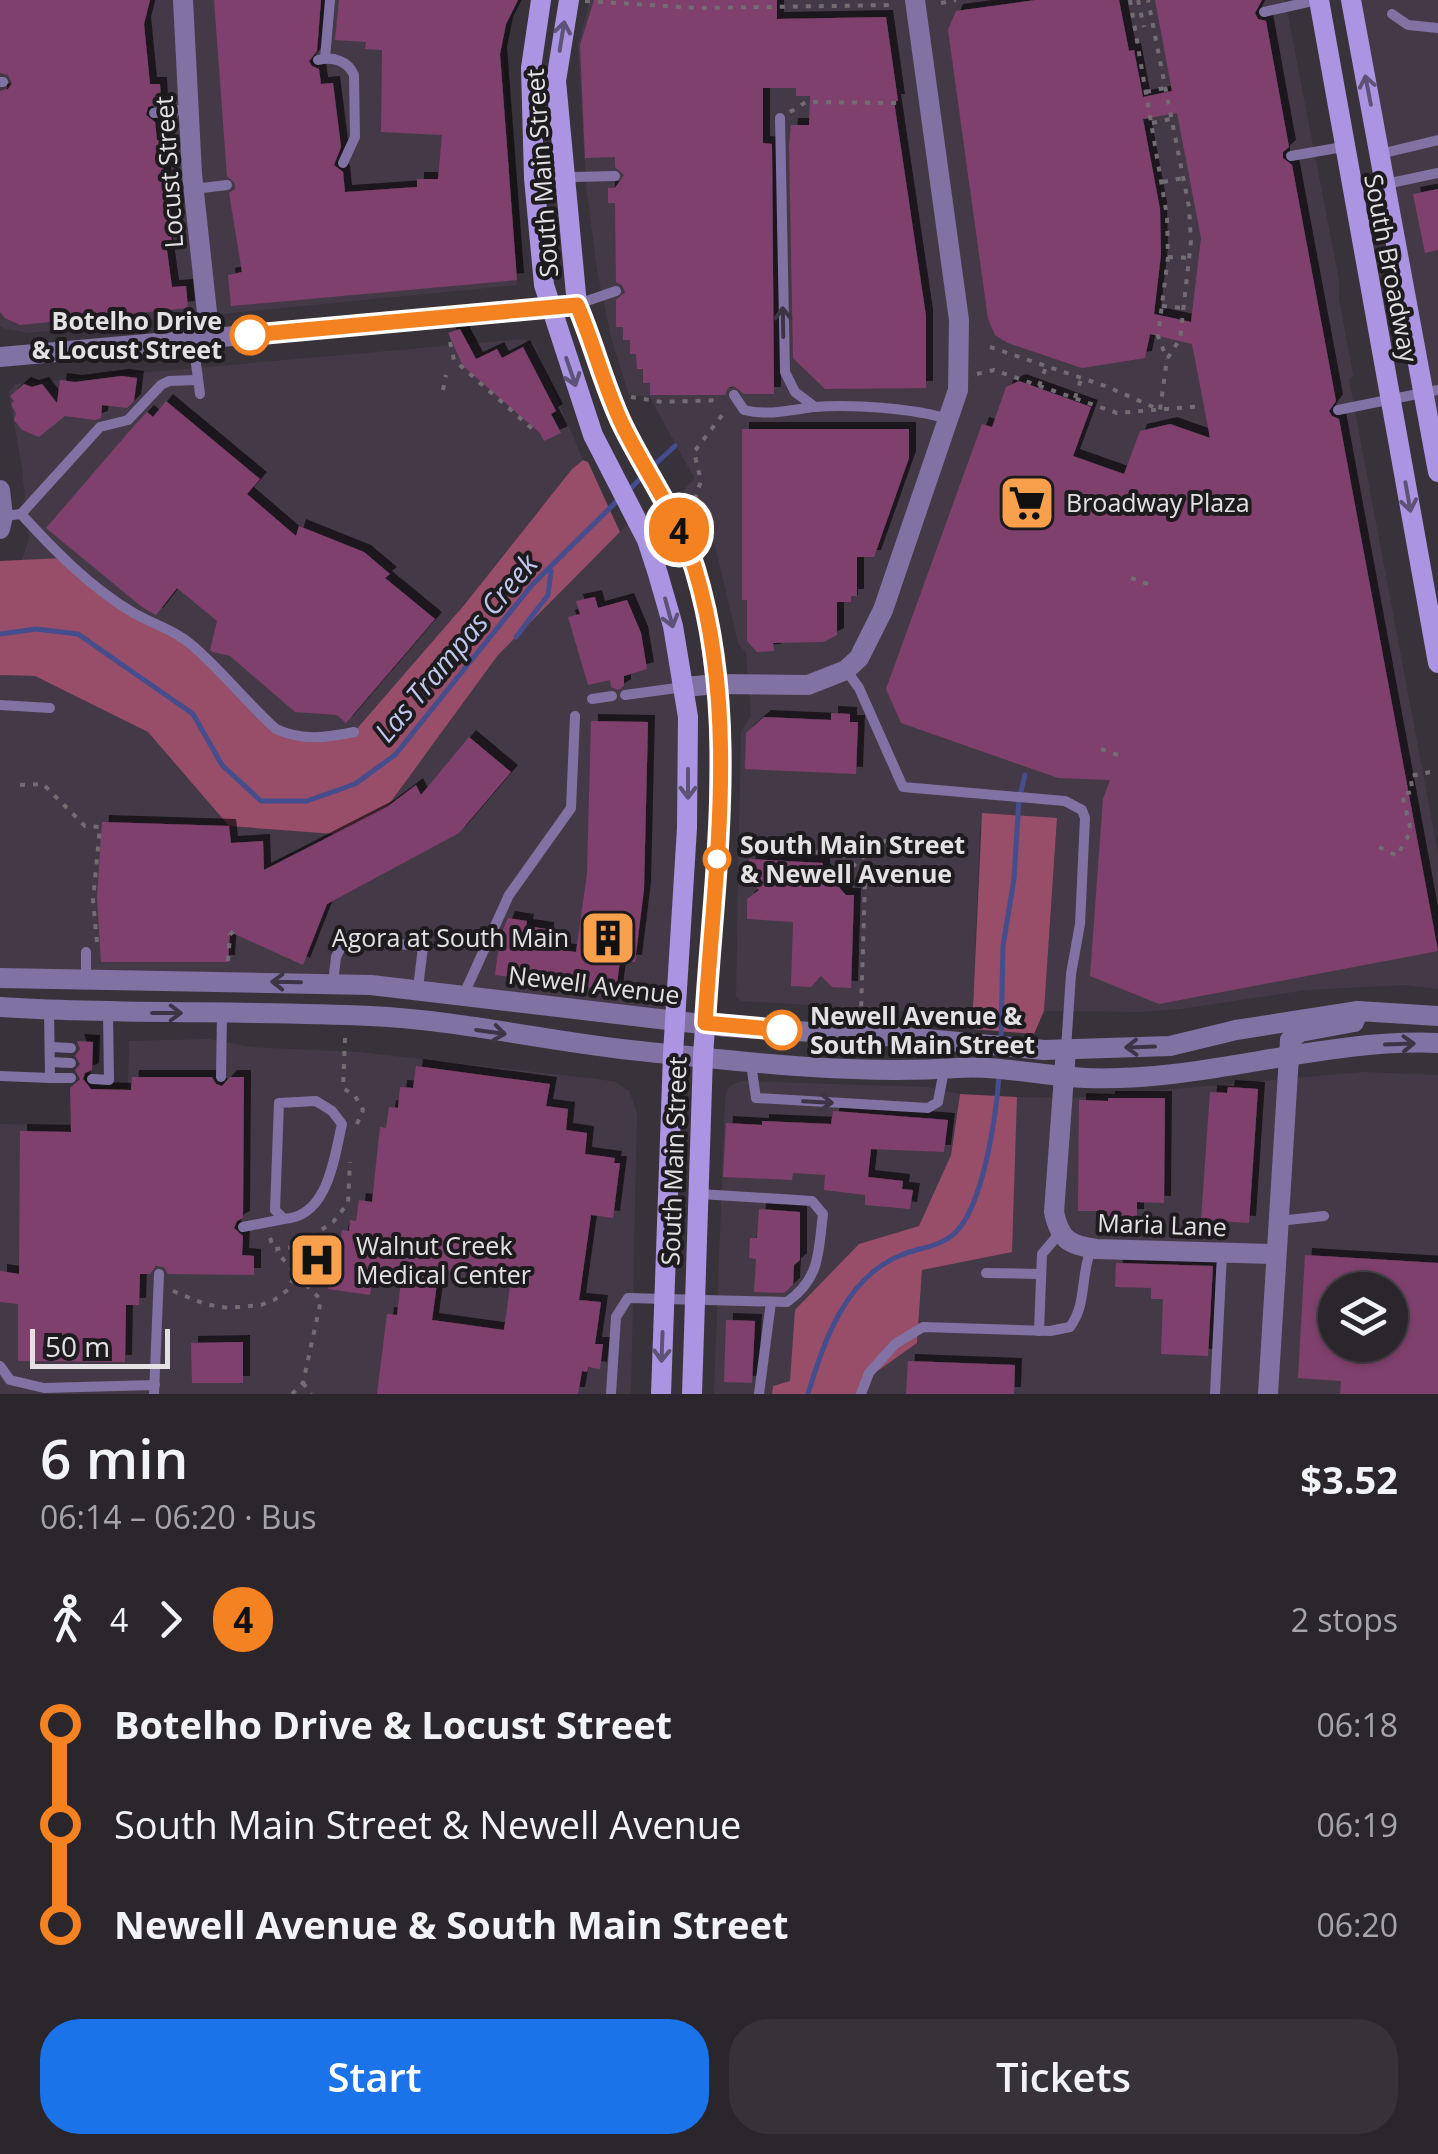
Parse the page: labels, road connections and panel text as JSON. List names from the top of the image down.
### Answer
{
  "streets": {
    "main road": ["South Main Street", "South Broadway"],
    "street": ["Locust Street", "Newell Avenue", "Maria Lane"]
  },
  "crossings": [
    ["South Main Street", "Newell Avenue"]
  ],
  "water": ["Las Trampas Creek"],
  "places": {
    "other": ["Botelho Drive & Locust Street", "South Main Street & Newell Avenue", "Newell Avenue & South Main Street"],
    "supermarket": ["Broadway Plaza"],
    "building": ["Agora at South Main"],
    "hospital": ["Walnut Creek Medical Center"]
  },
  "lines": ["bus line 4"],
  "scale_bar": "50 m",
  "page": {
    "on_map": "4",
    "scale": "50 m",
    "heading": ["6 min", "06:14 – 06:20 · Bus", "$3.52"],
    "legs": ["4", "4", "2 stops"],
    "list": [
      {
        "name": "Botelho Drive & Locust Street",
        "value": "06:18"
      },
      {
        "name": "South Main Street & Newell Avenue",
        "value": "06:19"
      },
      {
        "name": "Newell Avenue & South Main Street",
        "value": "06:20"
      }
    ],
    "buttons": ["Start", "Tickets"]
  }
}
